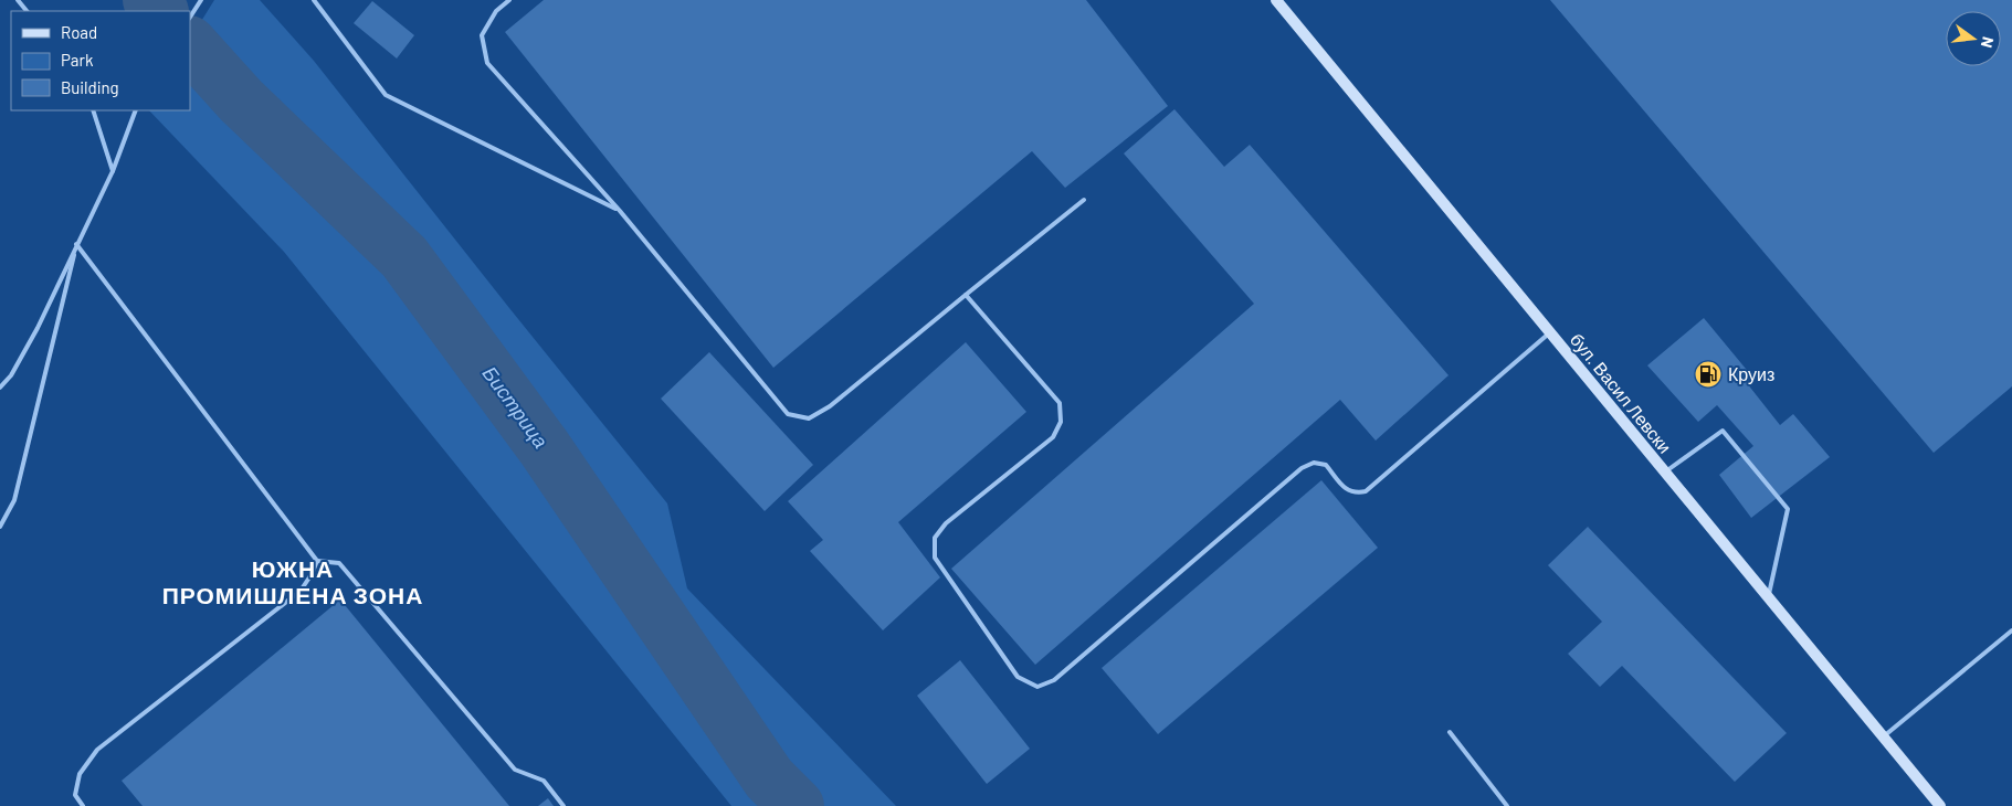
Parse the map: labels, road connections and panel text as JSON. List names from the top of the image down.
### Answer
{
  "streets": {
    "street": ["бул. Васил Левски"]
  },
  "districts": ["ЮЖНА ПРОМИШЛЕНА ЗОНА"],
  "water": ["Бистрица"],
  "places": {
    "fuel station": ["Круиз"]
  },
  "legend": ["Road", "Park", "Building"],
  "north": "right"
}
